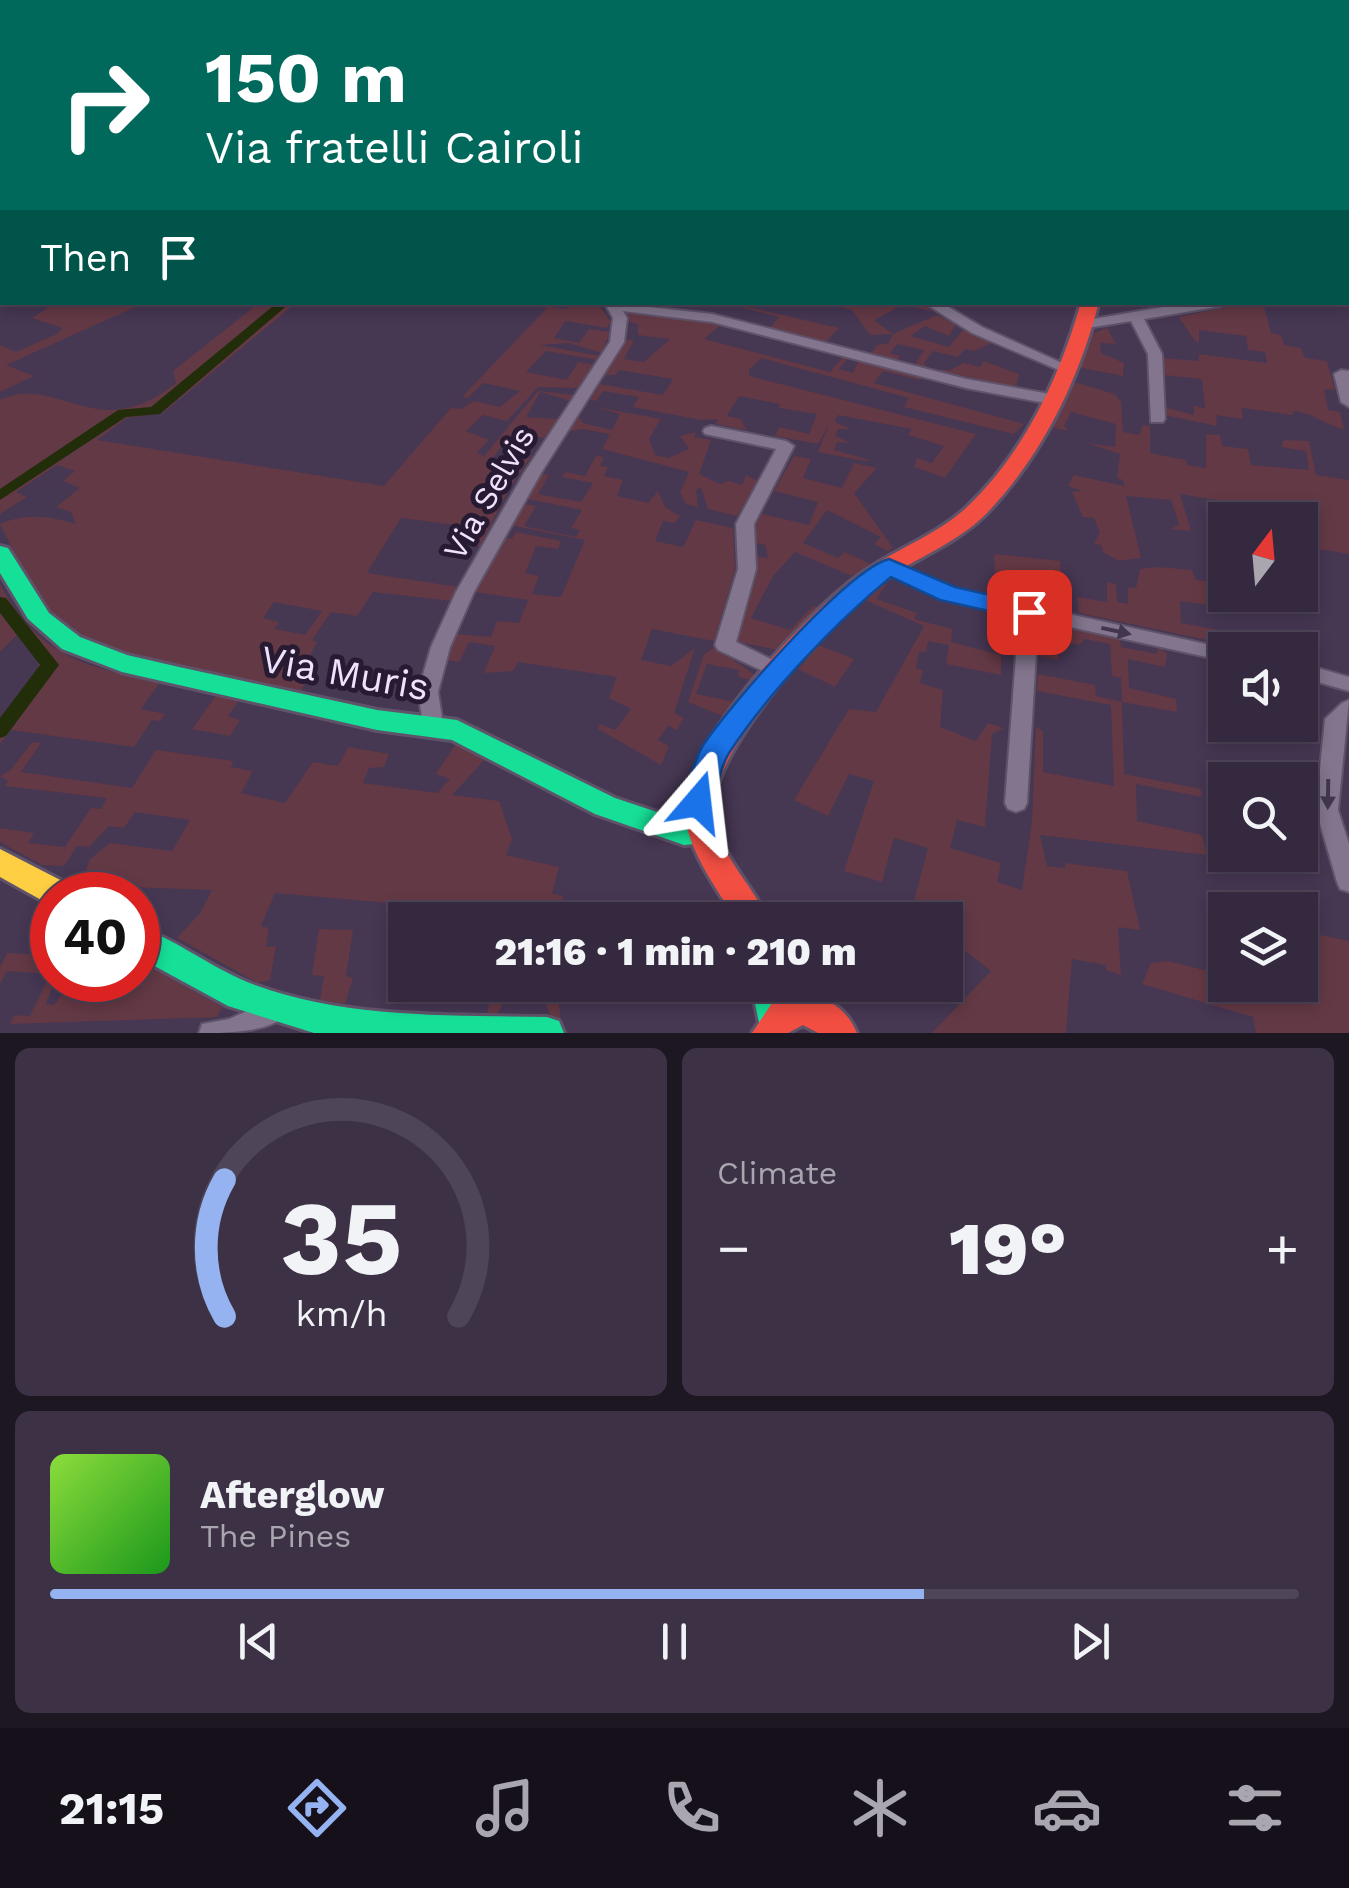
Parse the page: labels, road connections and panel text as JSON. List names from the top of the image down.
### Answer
{
  "streets": {
    "street": ["Via Selvis", "Via Muris"]
  },
  "crossings": [
    ["Via Selvis", "Via Muris"]
  ],
  "north": "top",
  "page": {
    "turn": ["150 m", "Via fratelli Cairoli"],
    "then": "Then",
    "limit": "40",
    "trip": "21:16 · 1 min · 210 m",
    "tile": "Climate",
    "heat": ["−", "19°", "+"],
    "song": ["Afterglow", "The Pines"],
    "tabs": "21:15",
    "gauge": ["35", "km/h"]
  }
}
